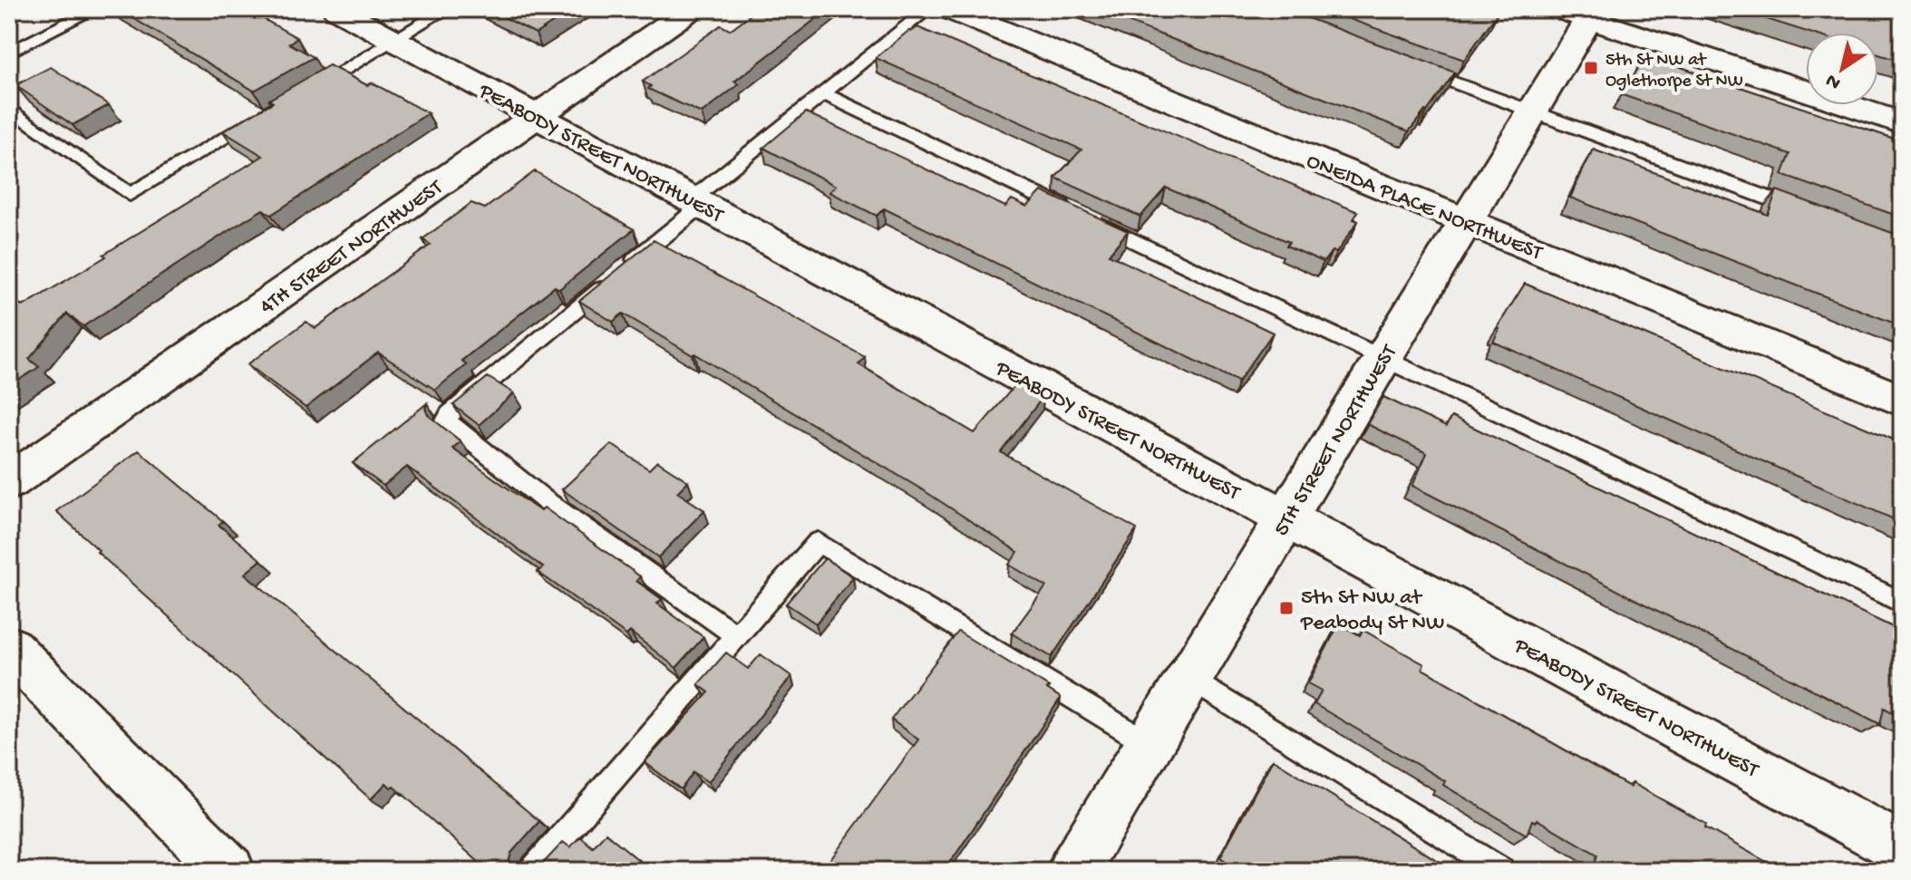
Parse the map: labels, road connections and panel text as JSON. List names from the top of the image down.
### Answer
{
  "streets": {
    "street": [
      "PEABODY STREET NORTHWEST",
      "ONEIDA PLACE NORTHWEST",
      "4TH STREET NORTHWEST",
      "5TH STREET NORTHWEST"
    ]
  },
  "crossings": [
    ["PEABODY STREET NORTHWEST", "4TH STREET NORTHWEST"],
    ["PEABODY STREET NORTHWEST", "5TH STREET NORTHWEST"],
    ["ONEIDA PLACE NORTHWEST", "5TH STREET NORTHWEST"]
  ],
  "places": {
    "transit": ["5th St NW at Oglethorpe St NW", "5th St NW at Peabody St NW"]
  },
  "north": "bottom left"
}
